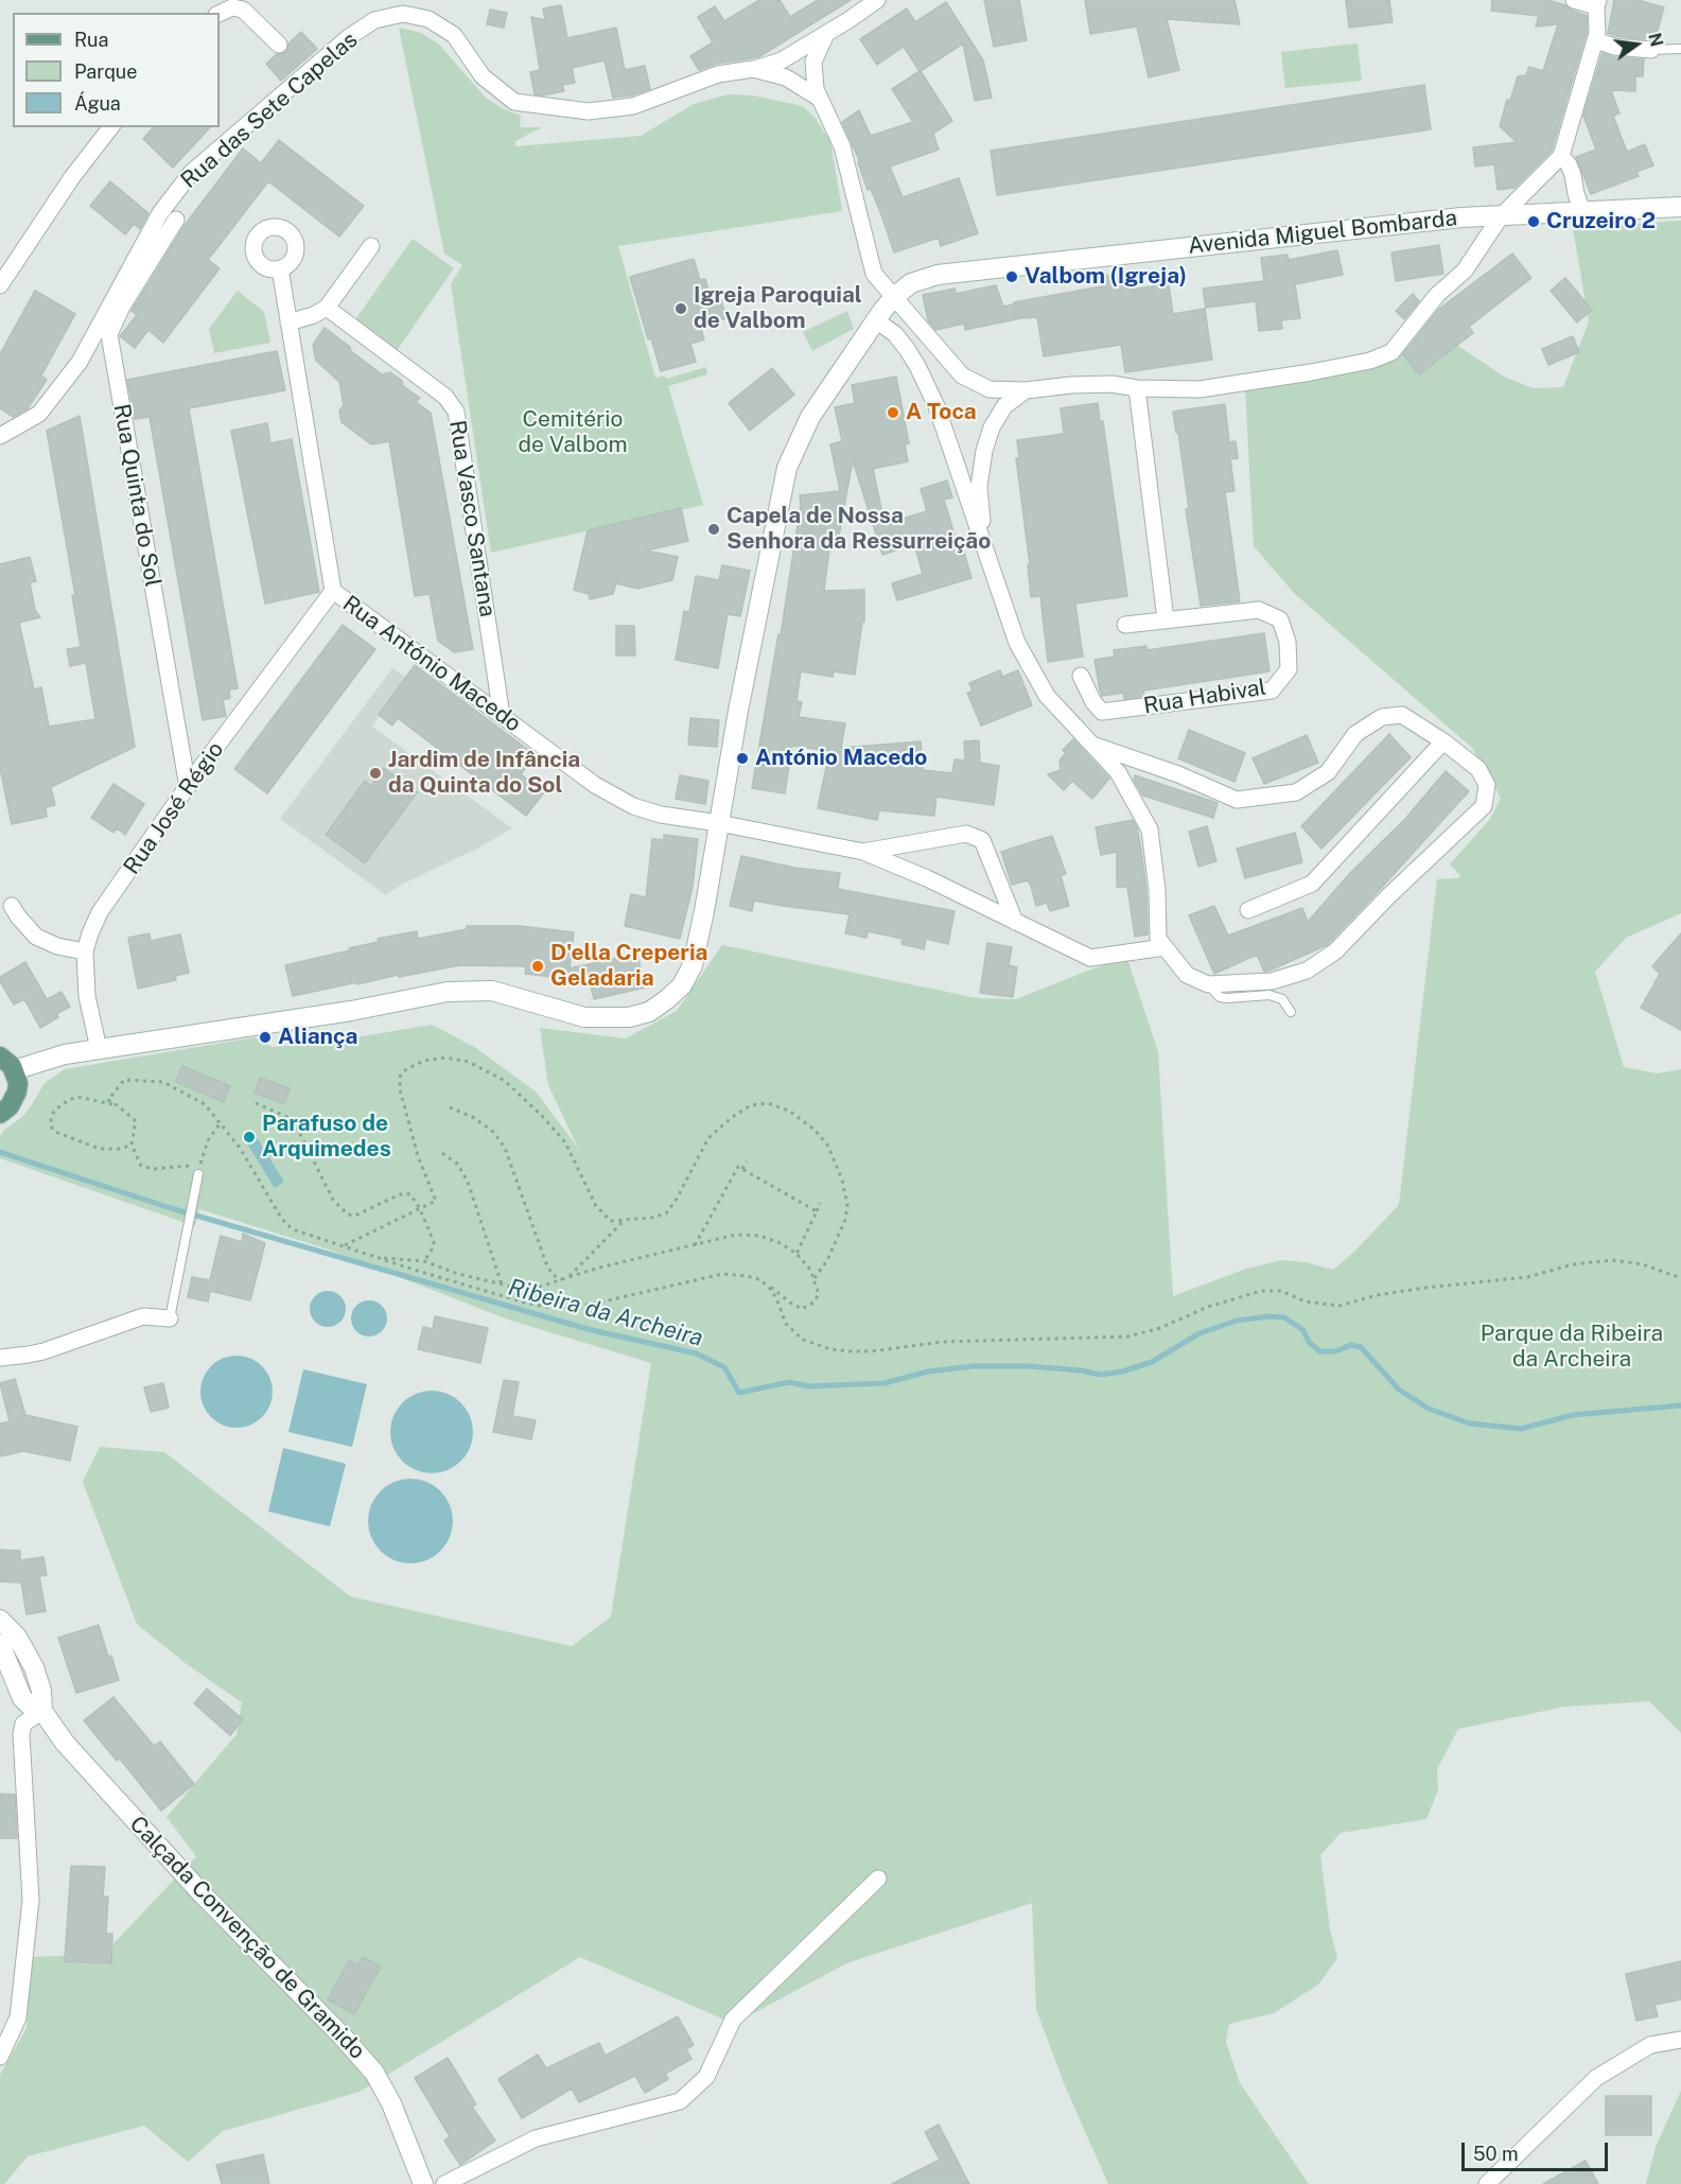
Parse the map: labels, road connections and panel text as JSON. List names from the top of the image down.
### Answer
{
  "streets": {
    "street": [
      "Rua das Sete Capelas",
      "Avenida Miguel Bombarda",
      "Rua Quinta do Sol",
      "Rua Vasco Santana",
      "Rua António Macedo",
      "Rua Habival",
      "Rua José Régio",
      "Calçada Convenção de Gramido"
    ]
  },
  "crossings": [
    ["Avenida Miguel Bombarda", "Rua António Macedo"],
    ["Avenida Miguel Bombarda", "Rua José Régio"],
    ["Rua Quinta do Sol", "Rua José Régio"],
    ["Rua Vasco Santana", "Rua António Macedo"],
    ["Rua António Macedo", "Rua José Régio"]
  ],
  "water": ["Ribeira da Archeira"],
  "parks": ["Cemitério de Valbom", "Parque da Ribeira da Archeira"],
  "places": [
    "Cruzeiro 2",
    "Valbom (Igreja)",
    "Igreja Paroquial de Valbom",
    "A Toca",
    "Capela de Nossa Senhora da Ressurreição",
    "António Macedo",
    "Jardim de Infância da Quinta do Sol",
    "D'ella Creperia Geladaria",
    "Aliança",
    "Parafuso de Arquimedes"
  ],
  "legend": ["Rua", "Parque", "Água"],
  "scale_bar": "50 m",
  "north": "right"
}
